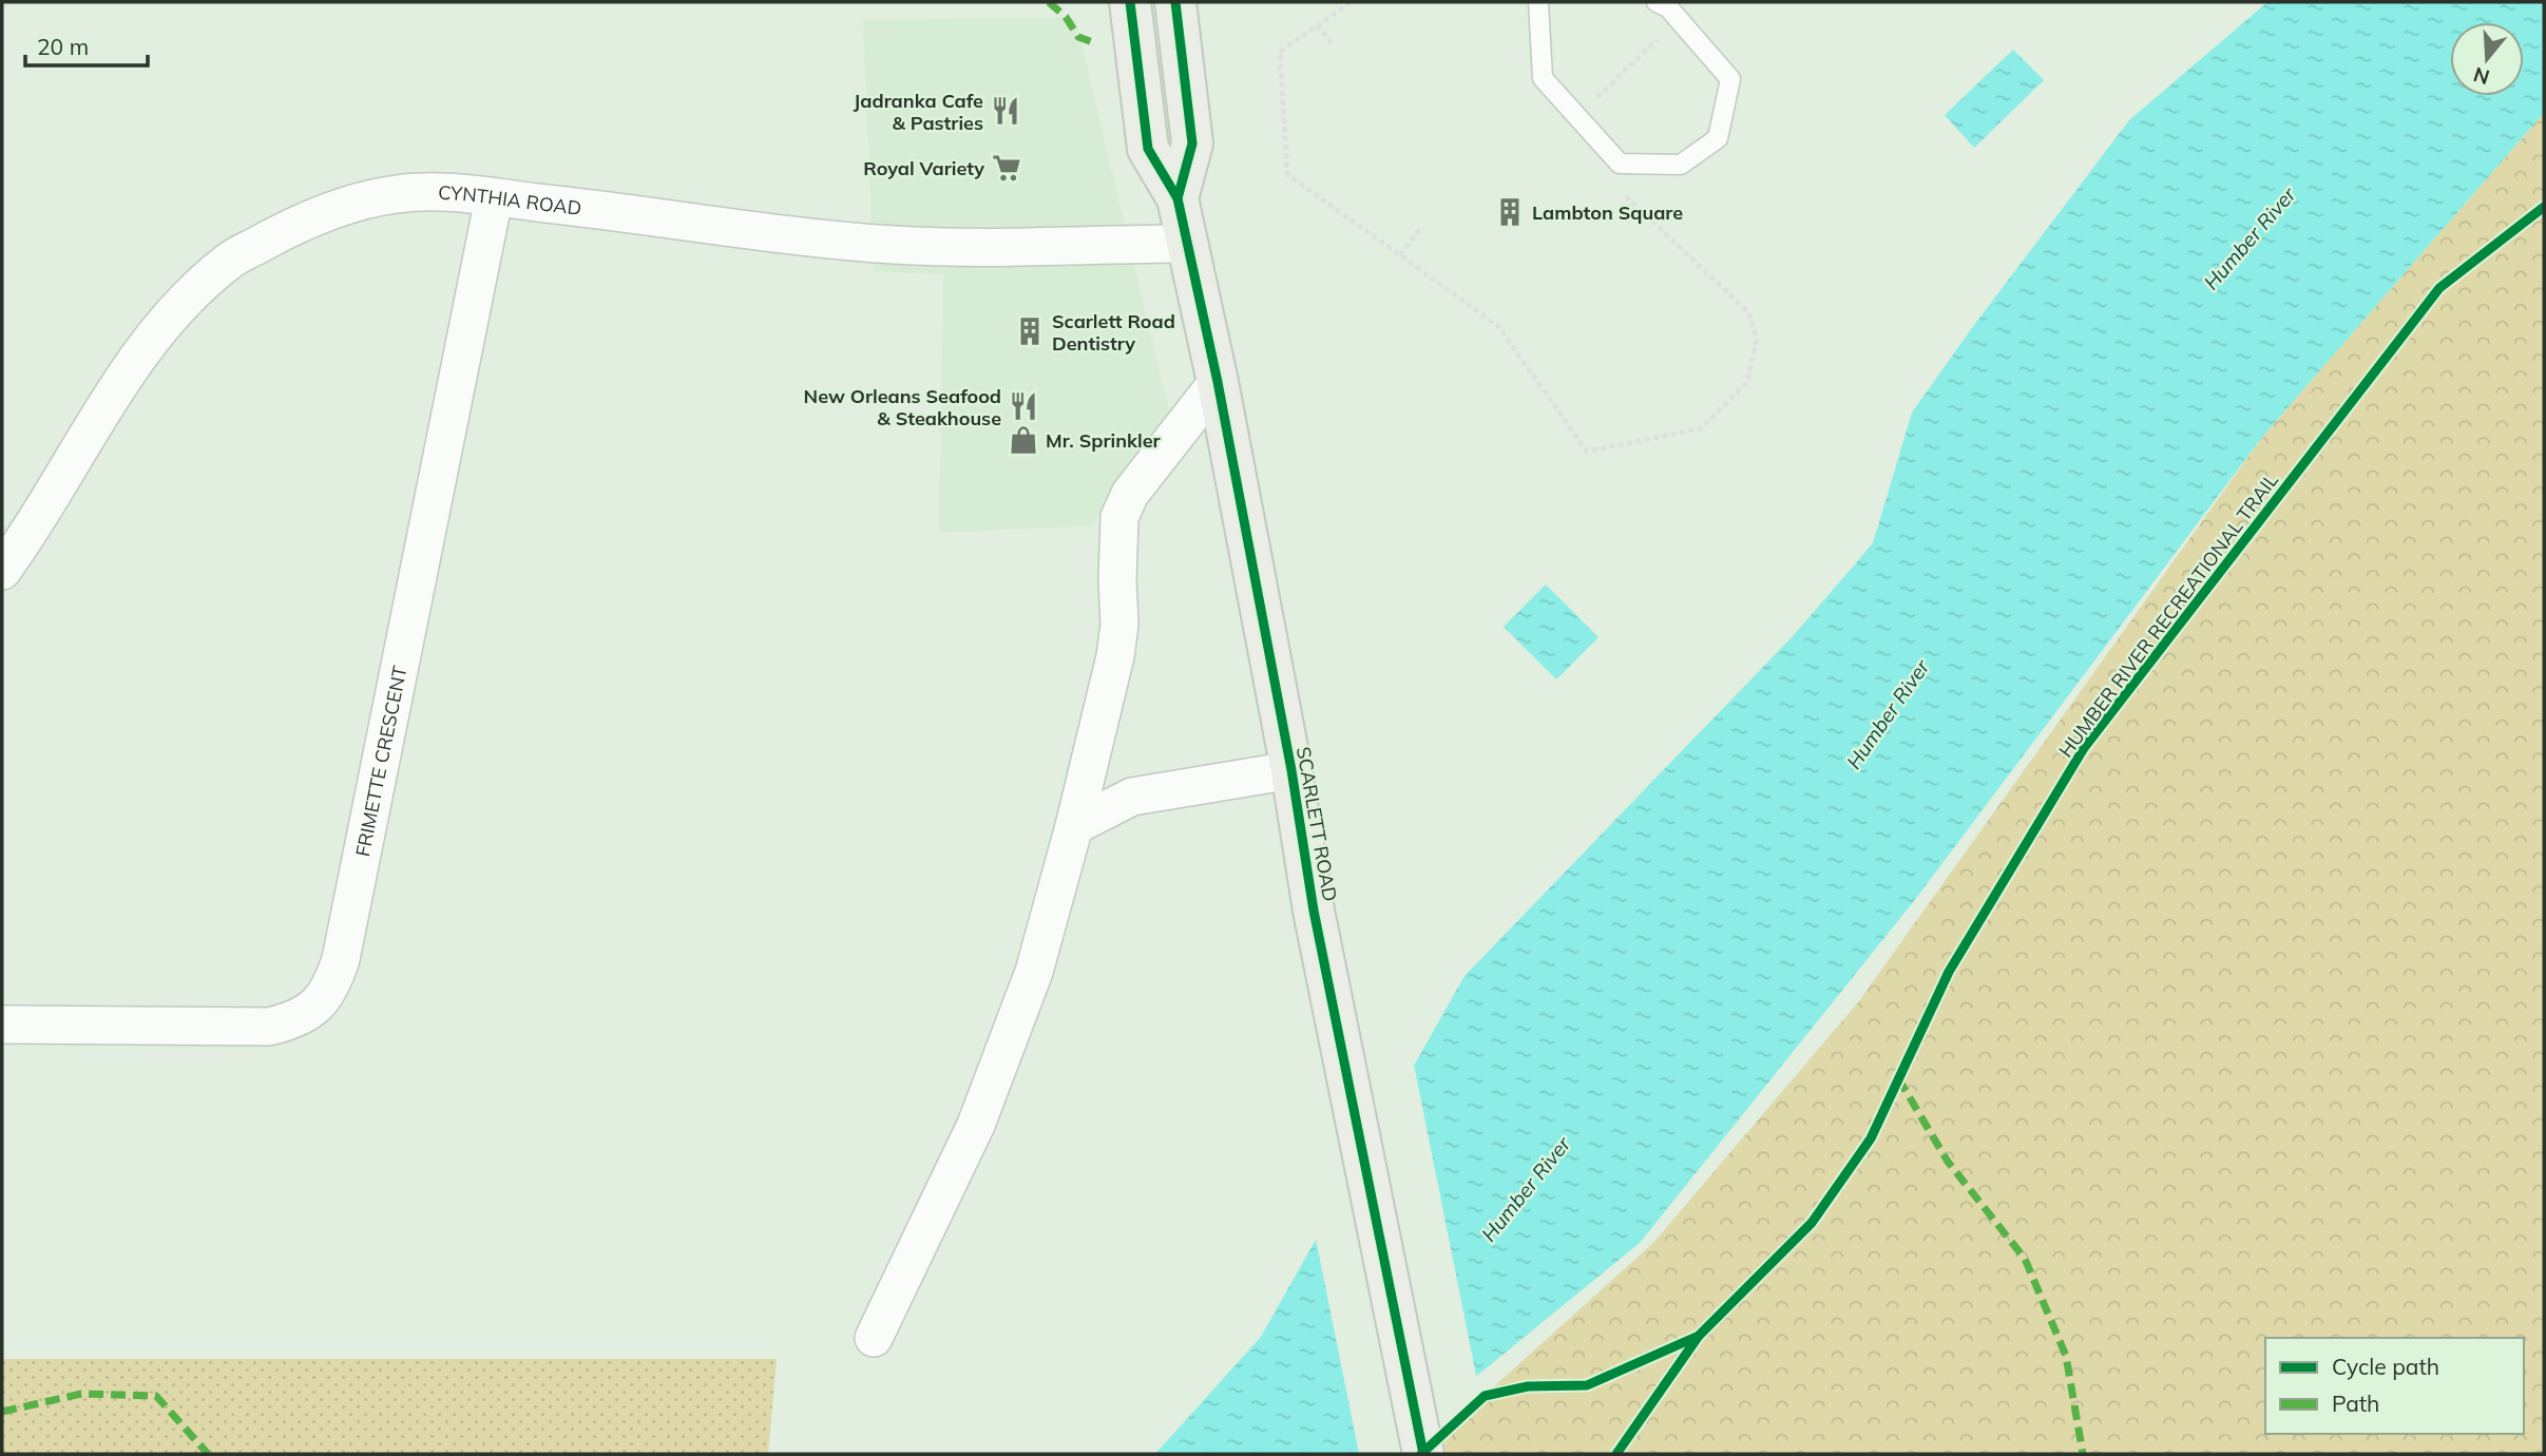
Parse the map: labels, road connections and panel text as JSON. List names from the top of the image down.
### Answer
{
  "streets": {
    "main road": ["SCARLETT ROAD"],
    "street": ["CYNTHIA ROAD", "FRIMETTE CRESCENT"],
    "cycle path": ["HUMBER RIVER RECREATIONAL TRAIL"]
  },
  "crossings": [
    ["CYNTHIA ROAD", "FRIMETTE CRESCENT"],
    ["CYNTHIA ROAD", "SCARLETT ROAD"]
  ],
  "water": ["Humber River"],
  "places": {
    "restaurant": ["Jadranka Cafe & Pastries", "New Orleans Seafood & Steakhouse"],
    "supermarket": ["Royal Variety"],
    "building": ["Lambton Square", "Scarlett Road Dentistry"],
    "shop": ["Mr. Sprinkler"]
  },
  "legend": ["Cycle path", "Path"],
  "scale_bar": "20 m",
  "north": "bottom"
}
